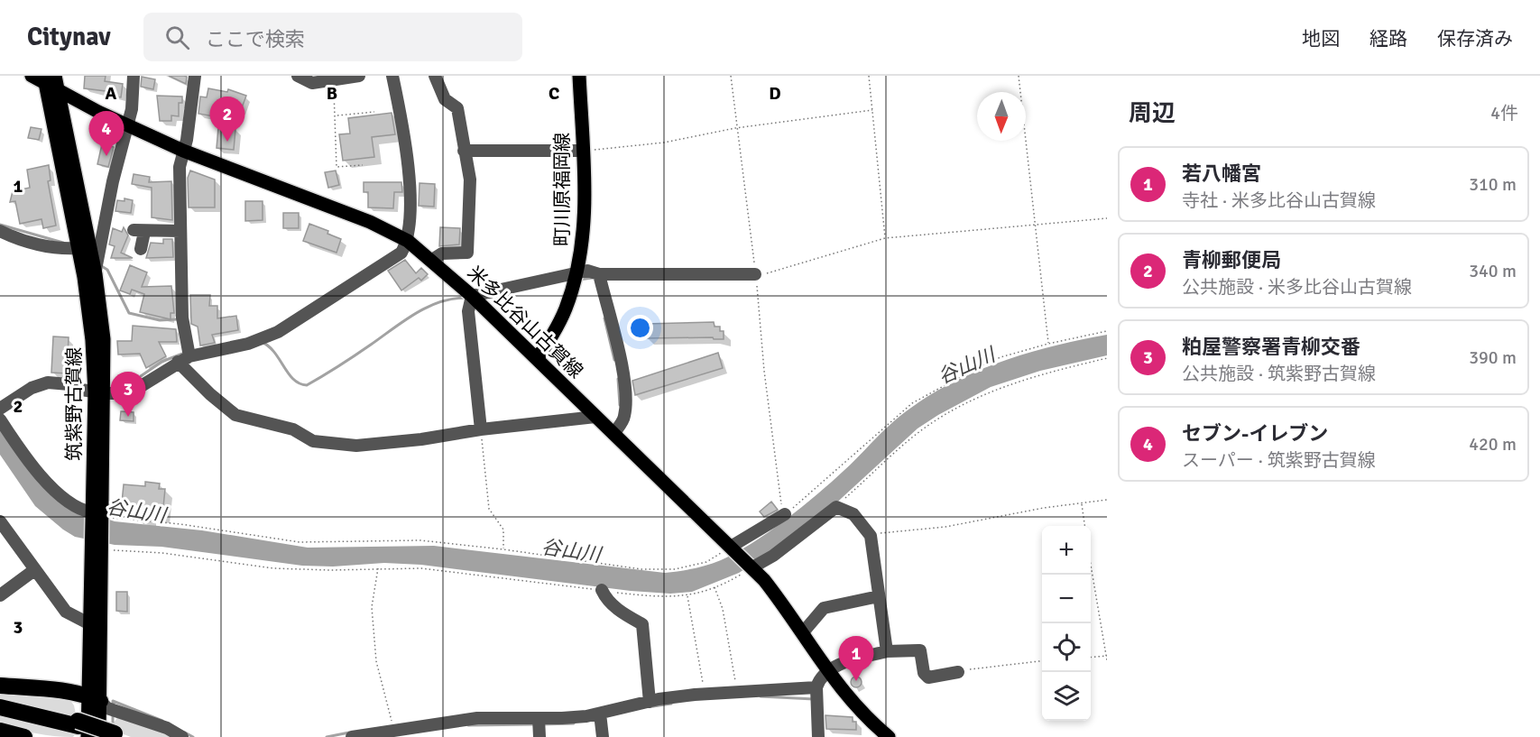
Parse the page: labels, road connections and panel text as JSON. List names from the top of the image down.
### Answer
{
  "streets": {
    "main road": ["町川原福岡線", "米多比谷山古賀線", "筑紫野古賀線"]
  },
  "crossings": [
    ["町川原福岡線", "米多比谷山古賀線"],
    ["米多比谷山古賀線", "筑紫野古賀線"]
  ],
  "water": ["谷山川"],
  "north": "bottom",
  "page": {
    "header": "Citynav",
    "search": "ここで検索",
    "nav": ["地図", "経路", "保存済み"],
    "heading": ["周辺", "4件"],
    "pins": [
      "2",
      "4",
      "3",
      "1"
    ],
    "list": [
      {
        "mark": "1",
        "name": "若八幡宮",
        "note": "寺社 · 米多比谷山古賀線",
        "value": "310 m"
      },
      {
        "mark": "2",
        "name": "青柳郵便局",
        "note": "公共施設 · 米多比谷山古賀線",
        "value": "340 m"
      },
      {
        "mark": "3",
        "name": "粕屋警察署青柳交番",
        "note": "公共施設 · 筑紫野古賀線",
        "value": "390 m"
      },
      {
        "mark": "4",
        "name": "セブン-イレブン",
        "note": "スーパー · 筑紫野古賀線",
        "value": "420 m"
      }
    ],
    "map_buttons": ["+", "−"]
  },
  "grid": {
    "columns": [
      "A",
      "B",
      "C",
      "D"
    ],
    "rows": ["1", "2", "3"]
  }
}
